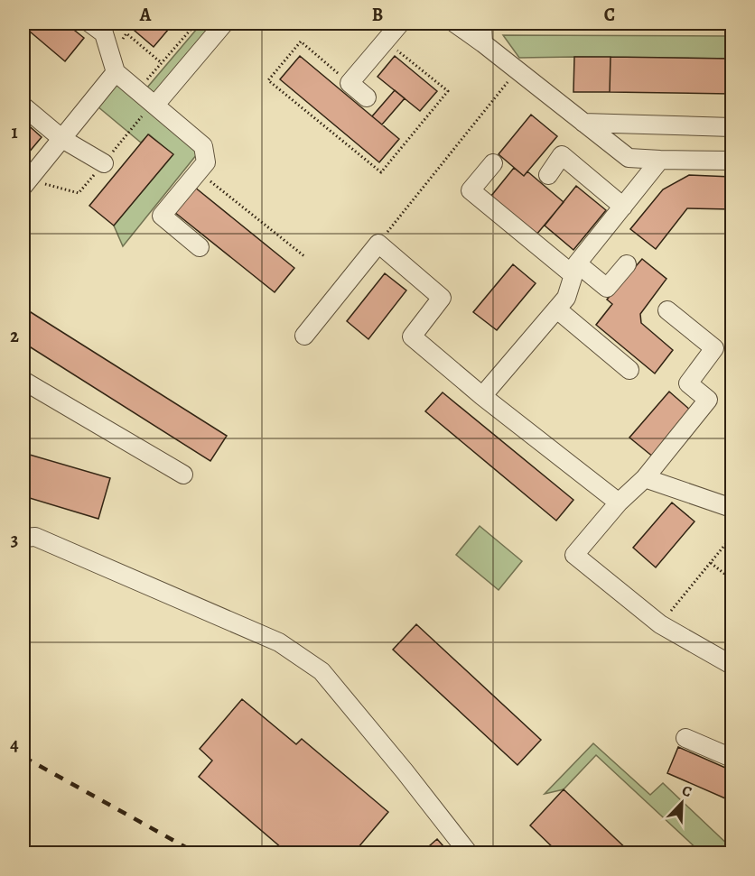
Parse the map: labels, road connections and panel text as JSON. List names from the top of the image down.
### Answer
{
  "north": "top right",
  "grid": {
    "columns": ["A", "B", "C"],
    "rows": [
      "1",
      "2",
      "3",
      "4"
    ]
  }
}
